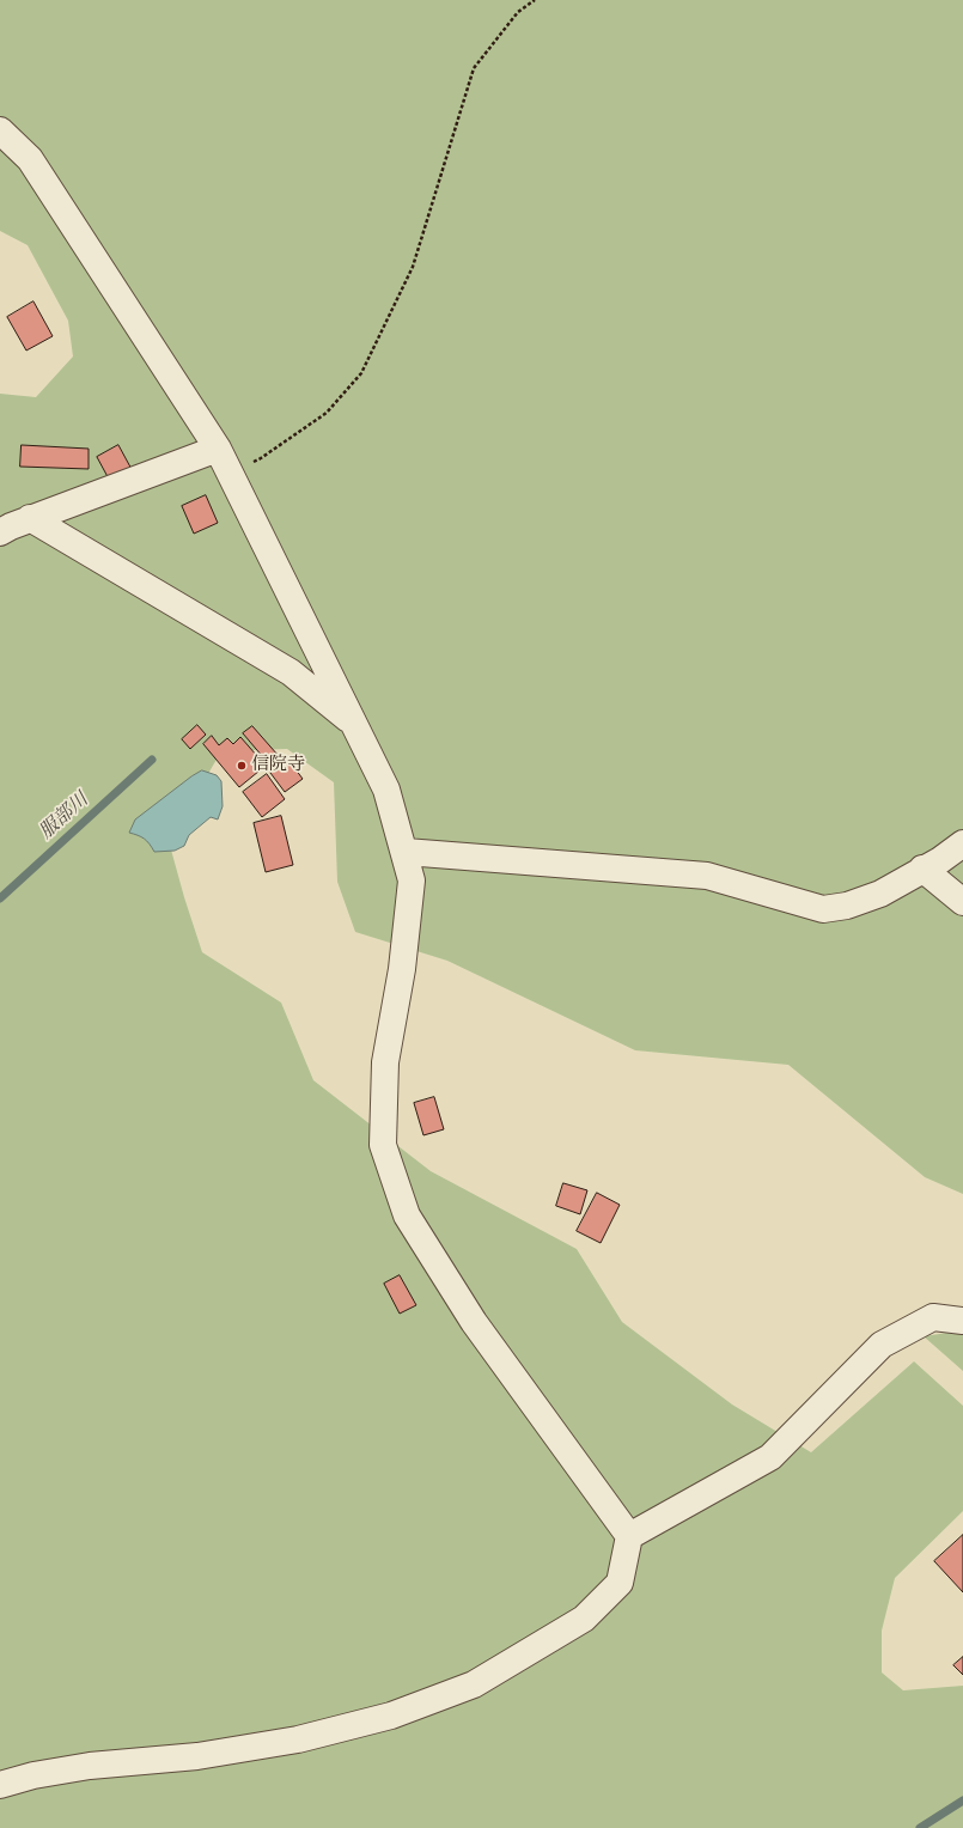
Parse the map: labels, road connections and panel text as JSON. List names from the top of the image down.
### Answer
{
  "water": ["服部川"],
  "places": ["信院寺"]
}
